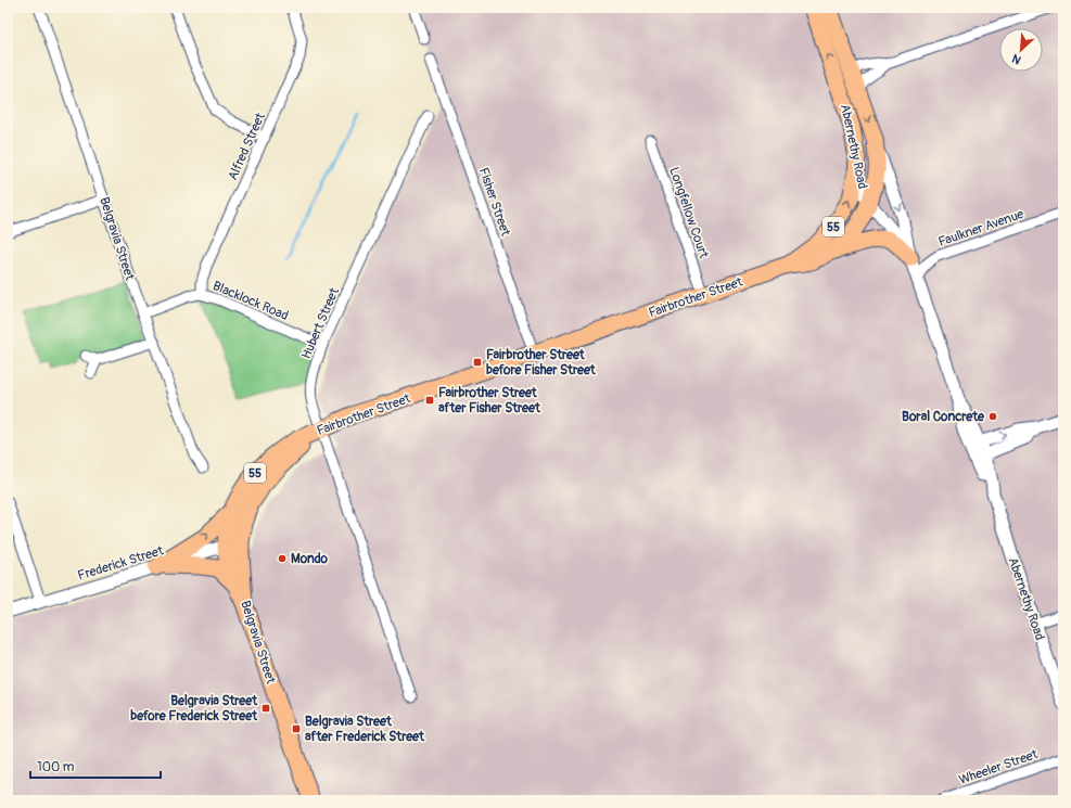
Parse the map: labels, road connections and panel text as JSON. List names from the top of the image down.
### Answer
{
  "streets": {
    "main road": [
      "Abernethy Road",
      "55",
      "Belgravia Street",
      "Fairbrother Street"
    ],
    "street": [
      "Alfred Street",
      "Fisher Street",
      "Longfellow Court",
      "Faulkner Avenue",
      "Blacklock Road",
      "Hubert Street",
      "Frederick Street",
      "Wheeler Street"
    ]
  },
  "crossings": [
    ["Alfred Street", "Blacklock Road"],
    ["Abernethy Road", "Faulkner Avenue"],
    ["Abernethy Road", "Fairbrother Street"],
    ["Fisher Street", "Fairbrother Street"],
    ["Longfellow Court", "Fairbrother Street"],
    ["Belgravia Street", "Fairbrother Street"],
    ["Belgravia Street", "Blacklock Road"],
    ["Belgravia Street", "Hubert Street"],
    ["Belgravia Street", "Frederick Street"],
    ["Fairbrother Street", "Hubert Street"],
    ["Fairbrother Street", "Frederick Street"],
    ["Blacklock Road", "Hubert Street"]
  ],
  "places": {
    "transit": [
      "Fairbrother Street before Fisher Street",
      "Fairbrother Street after Fisher Street",
      "Belgravia Street before Frederick Street",
      "Belgravia Street after Frederick Street"
    ],
    "other": ["Boral Concrete", "Mondo"]
  },
  "scale_bar": "100 m",
  "north": "bottom left"
}
